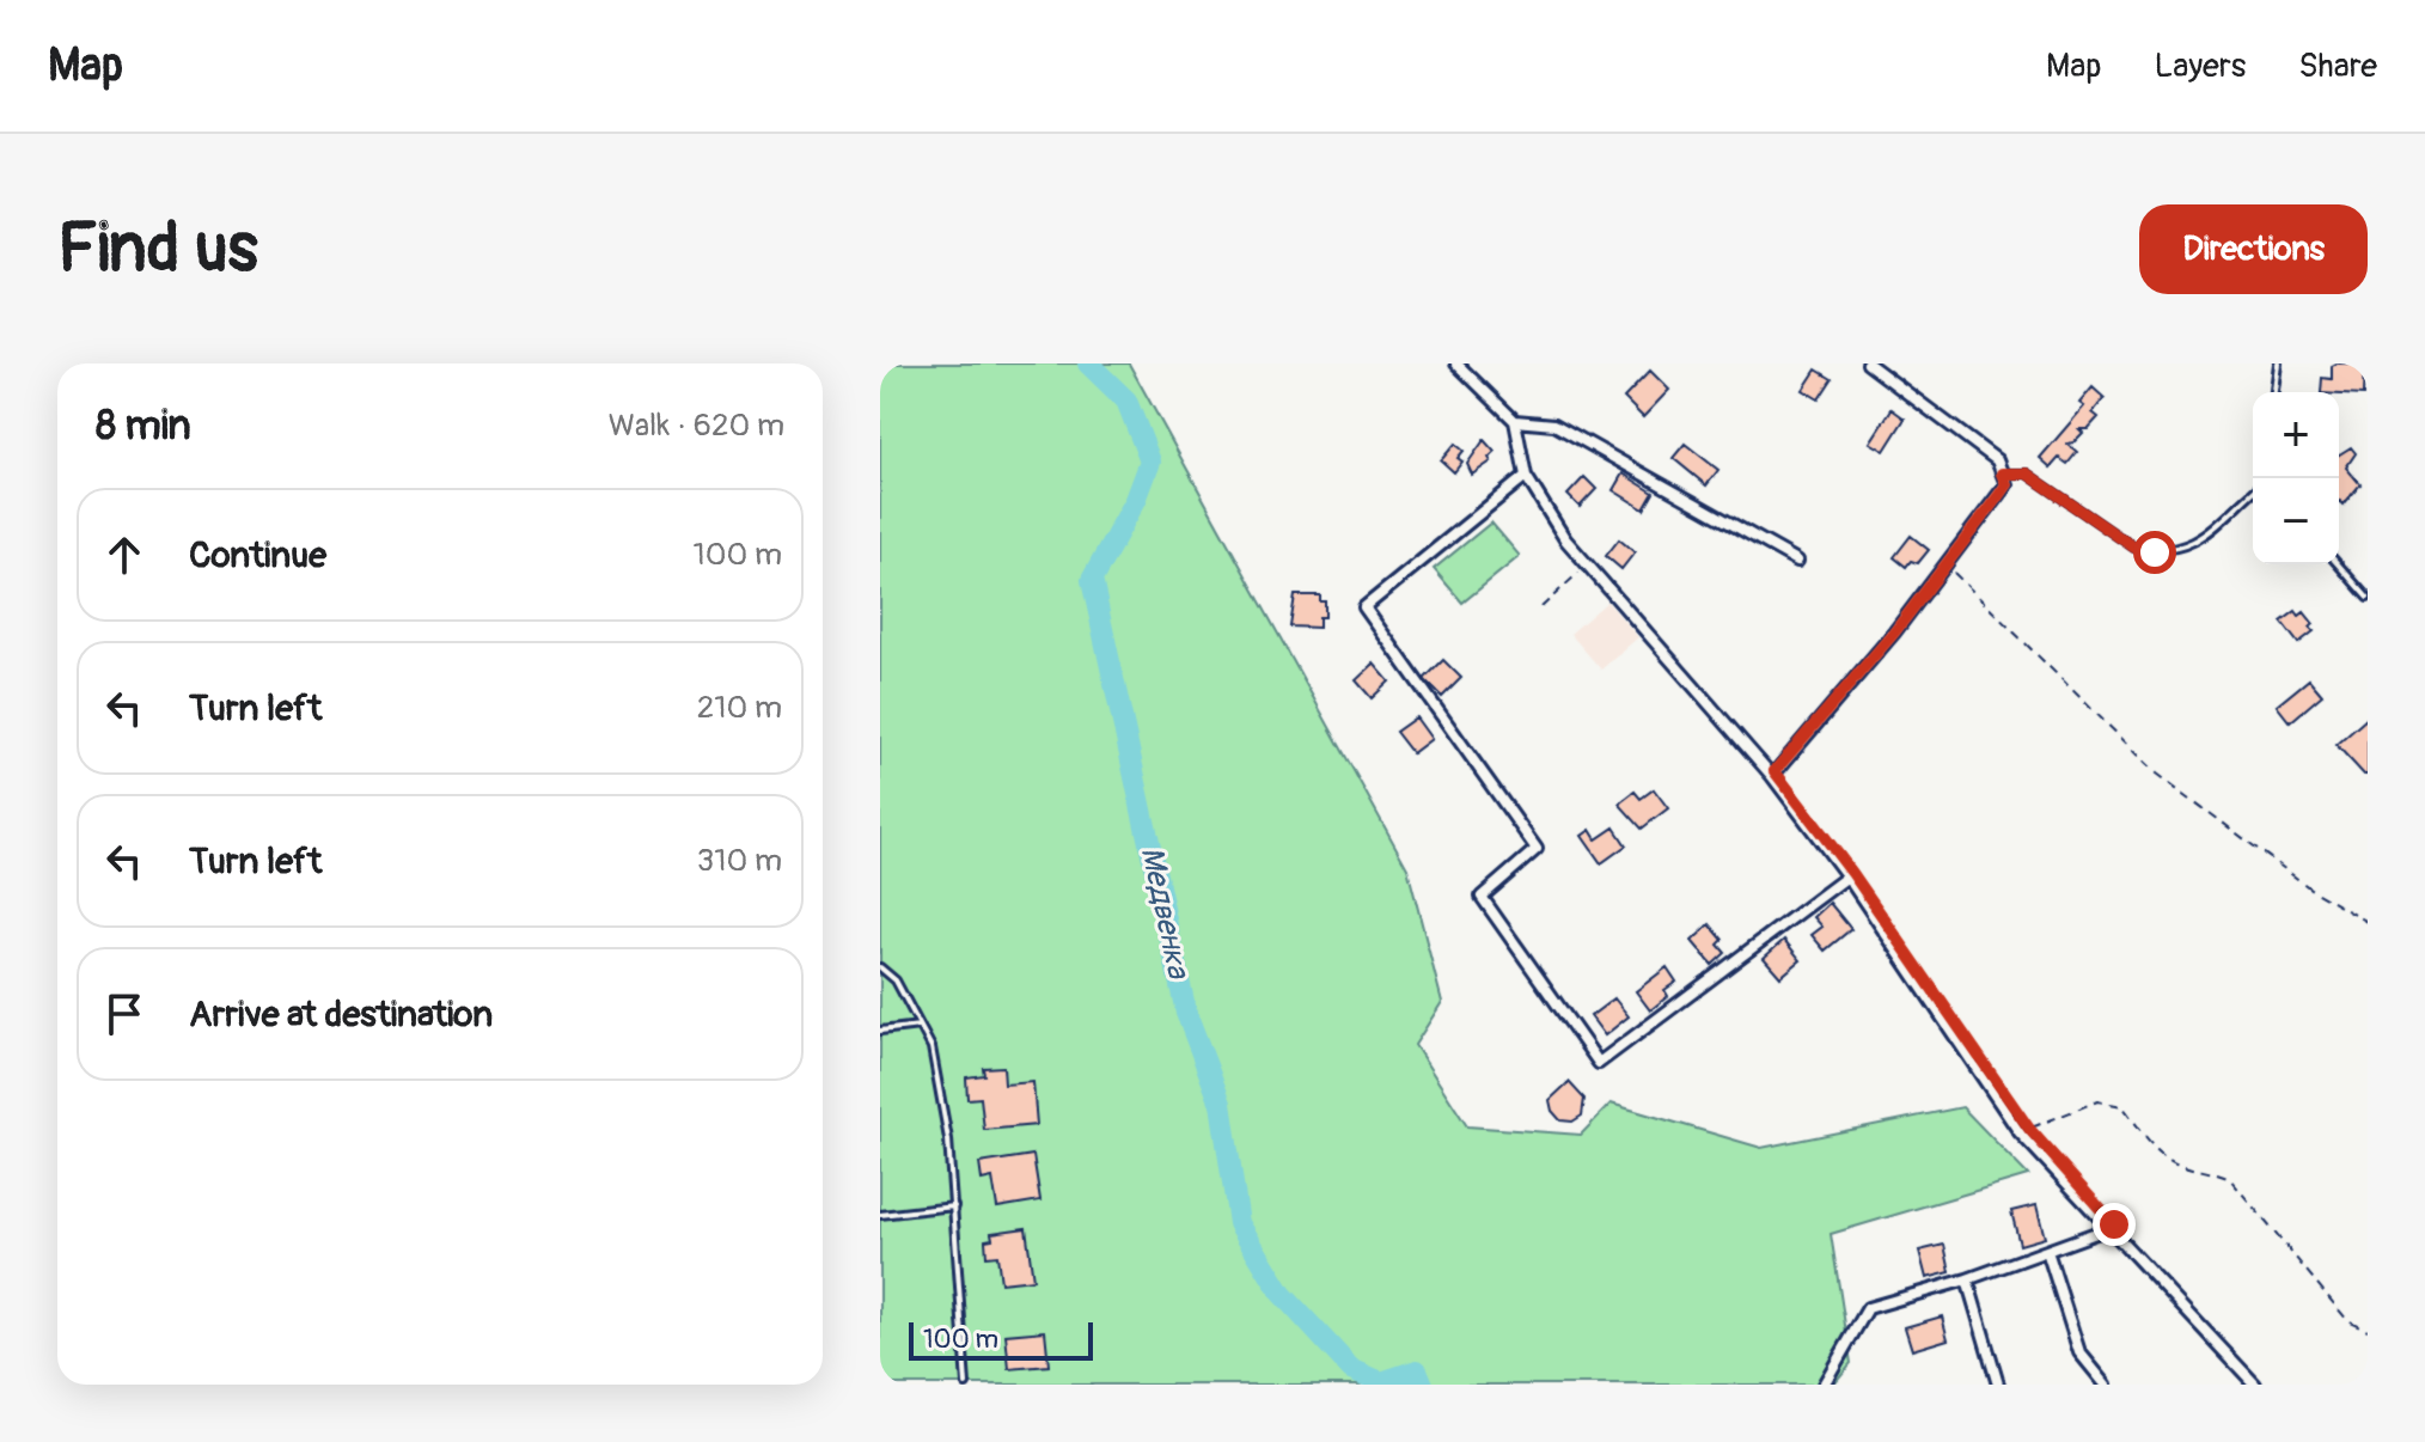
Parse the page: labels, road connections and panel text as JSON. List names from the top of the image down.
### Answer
{
  "water": ["Медвенка"],
  "scale_bar": "100 m",
  "page": {
    "header": "Map",
    "nav": ["Map", "Layers", "Share"],
    "buttons": "Directions",
    "title": "Find us",
    "heading": ["8 min", "Walk · 620 m"],
    "map_buttons": ["+", "−"],
    "list": [
      ["Continue", "100 m"],
      ["Turn left", "210 m"],
      ["Turn left", "310 m"],
      "Arrive at destination"
    ],
    "scale": "100 m"
  }
}
